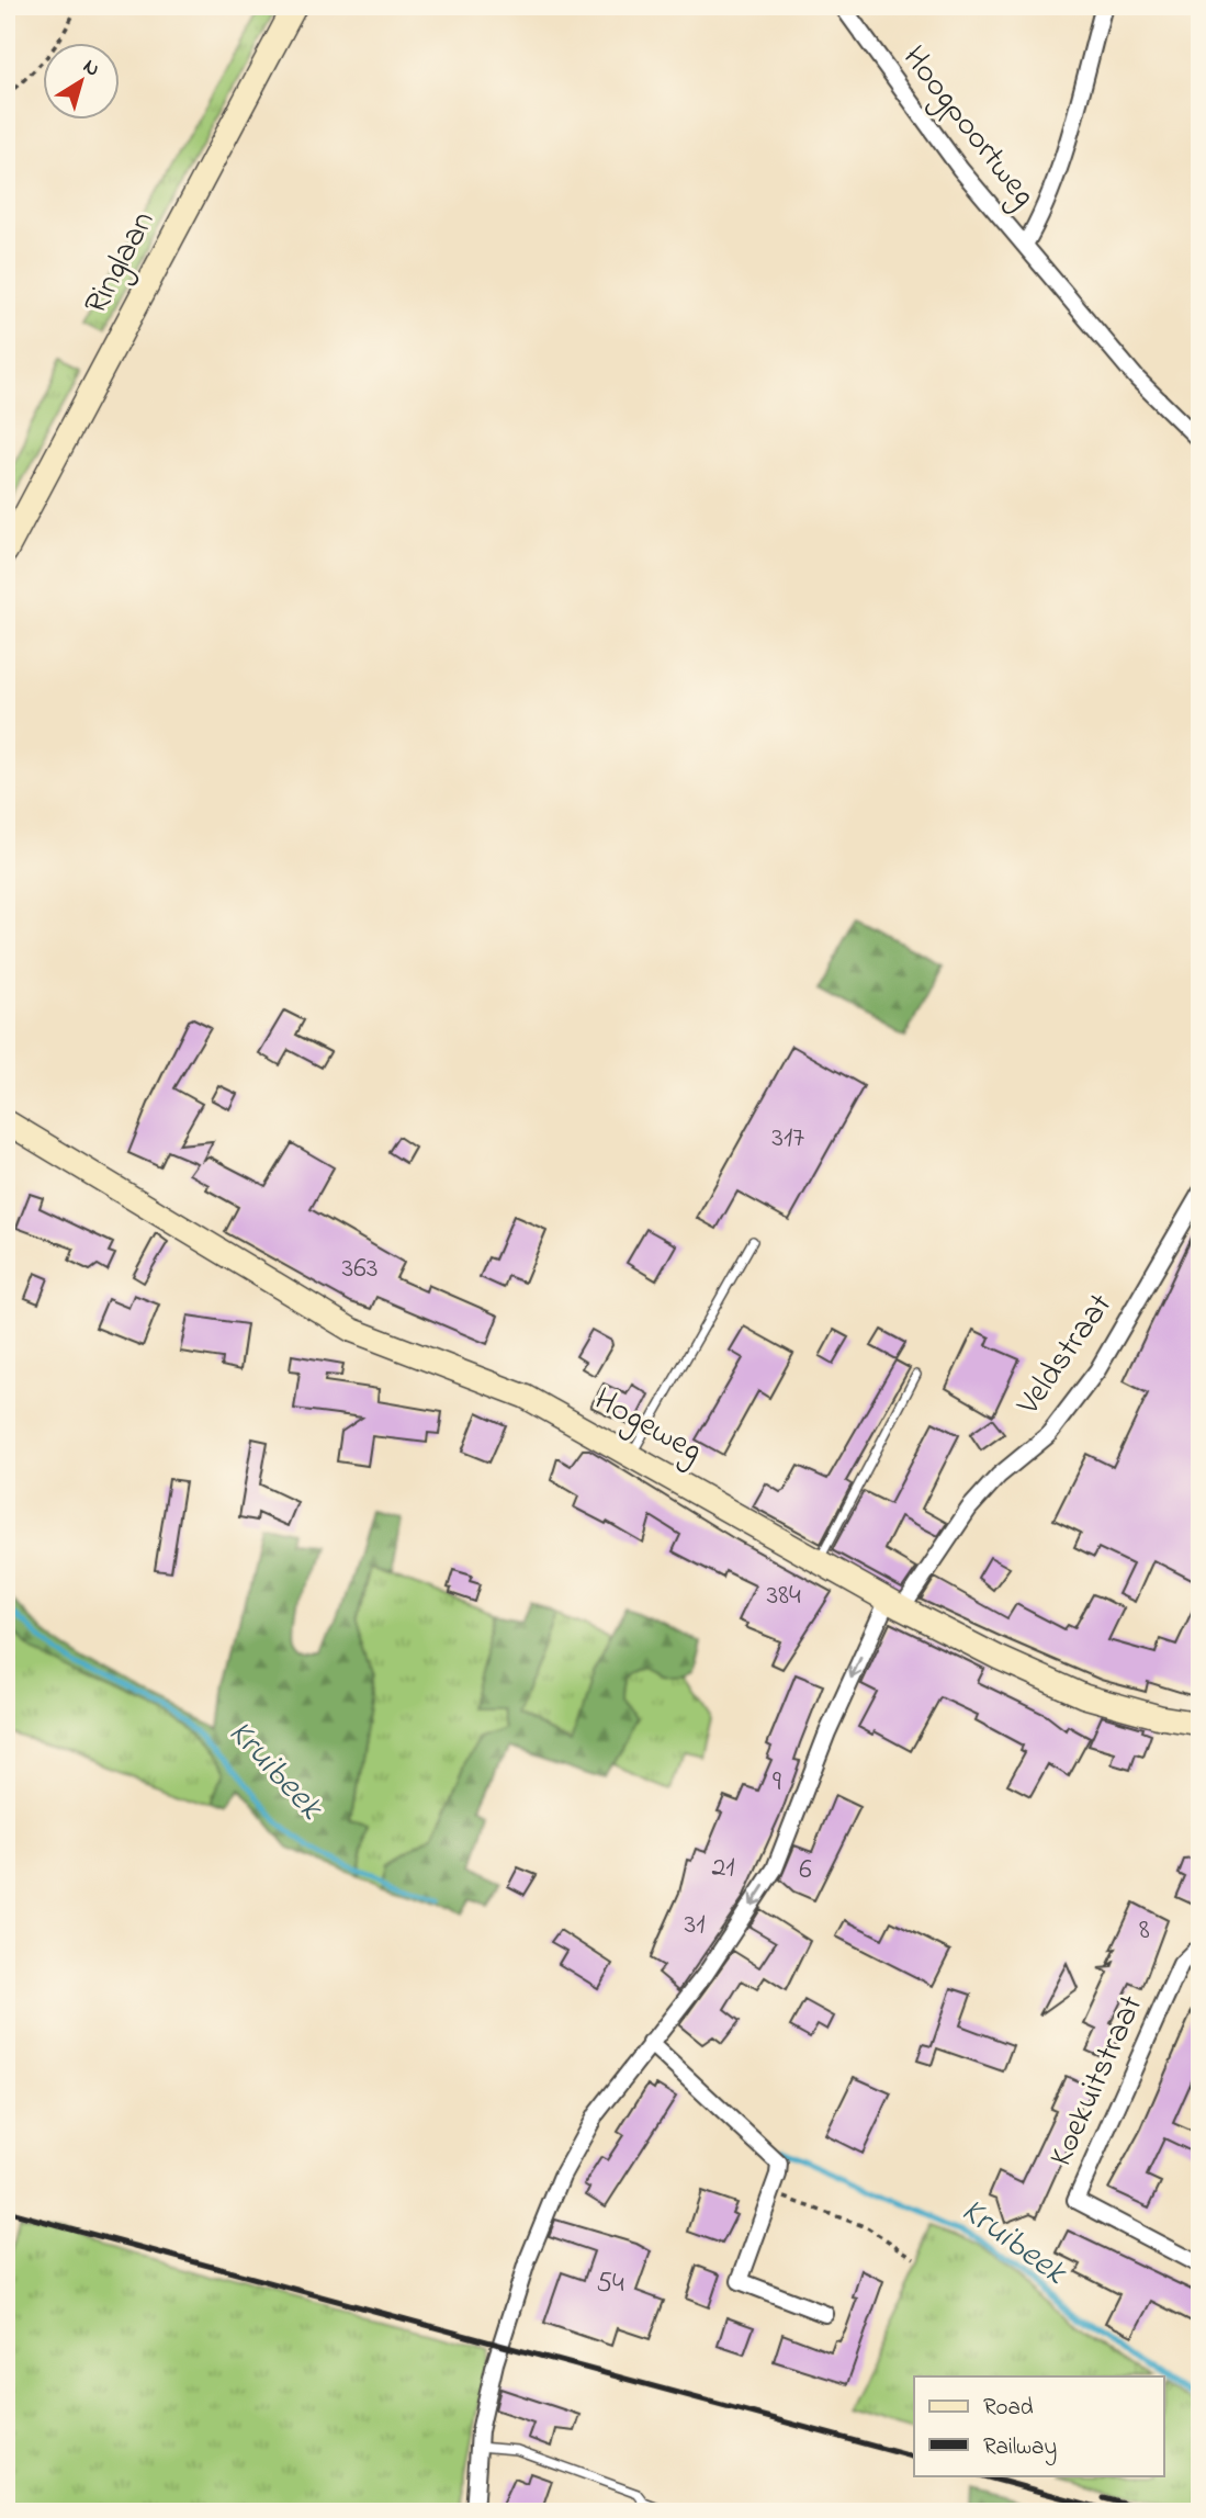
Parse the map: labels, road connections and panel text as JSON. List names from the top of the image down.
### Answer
{
  "streets": {
    "street": [
      "Hoogpoortweg",
      "Ringlaan",
      "Veldstraat",
      "Hogeweg",
      "Koekuitstraat"
    ]
  },
  "crossings": [
    ["Veldstraat", "Hogeweg"]
  ],
  "water": ["Kruibeek"],
  "house_numbers": [
    "317",
    "363",
    "384",
    "9",
    "21",
    "6",
    "31",
    "8",
    "54"
  ],
  "legend": ["Road", "Railway"],
  "north": "top right"
}
